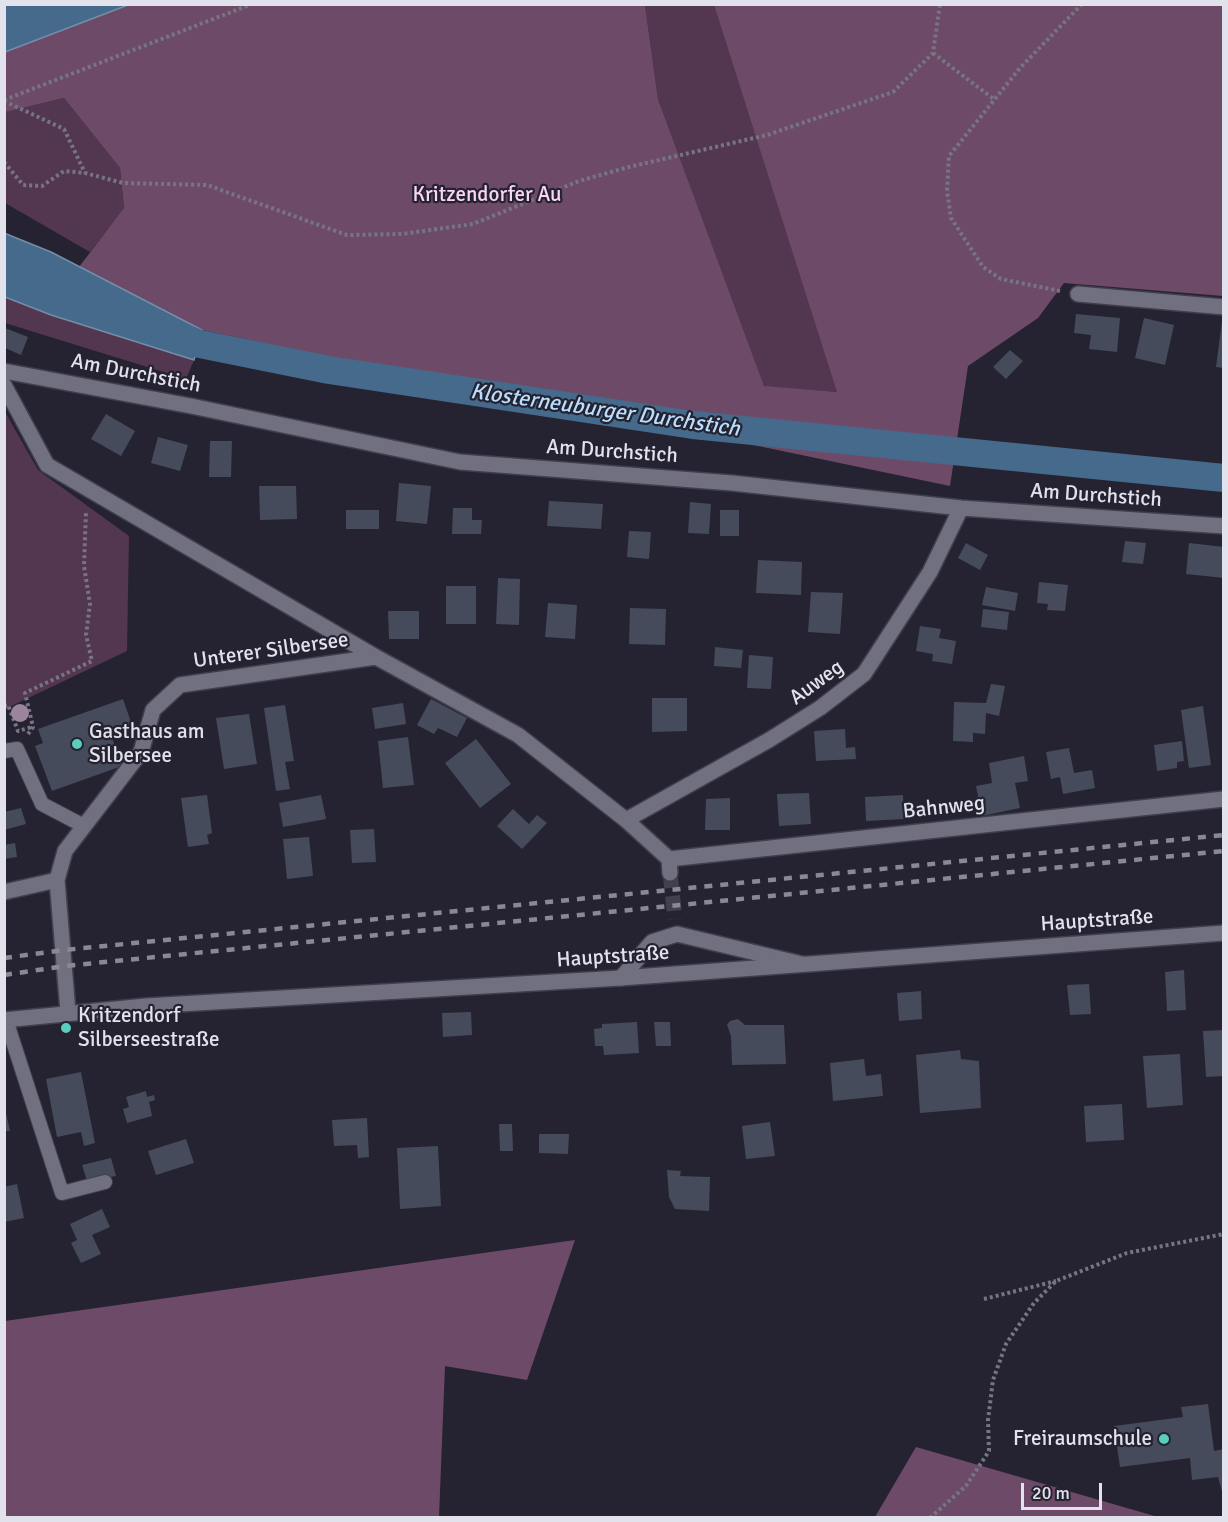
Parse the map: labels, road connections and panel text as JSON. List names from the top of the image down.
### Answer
{
  "streets": {
    "street": [
      "Am Durchstich",
      "Unterer Silbersee",
      "Auweg",
      "Bahnweg",
      "Hauptstraße"
    ]
  },
  "crossings": [
    ["Am Durchstich", "Auweg"],
    ["Unterer Silbersee", "Auweg"],
    ["Unterer Silbersee", "Bahnweg"],
    ["Unterer Silbersee", "Hauptstraße"]
  ],
  "water": ["Klosterneuburger Durchstich"],
  "parks": ["Kritzendorfer Au"],
  "places": ["Gasthaus am Silbersee", "Kritzendorf Silberseestraße", "Freiraumschule"],
  "scale_bar": "20 m"
}
